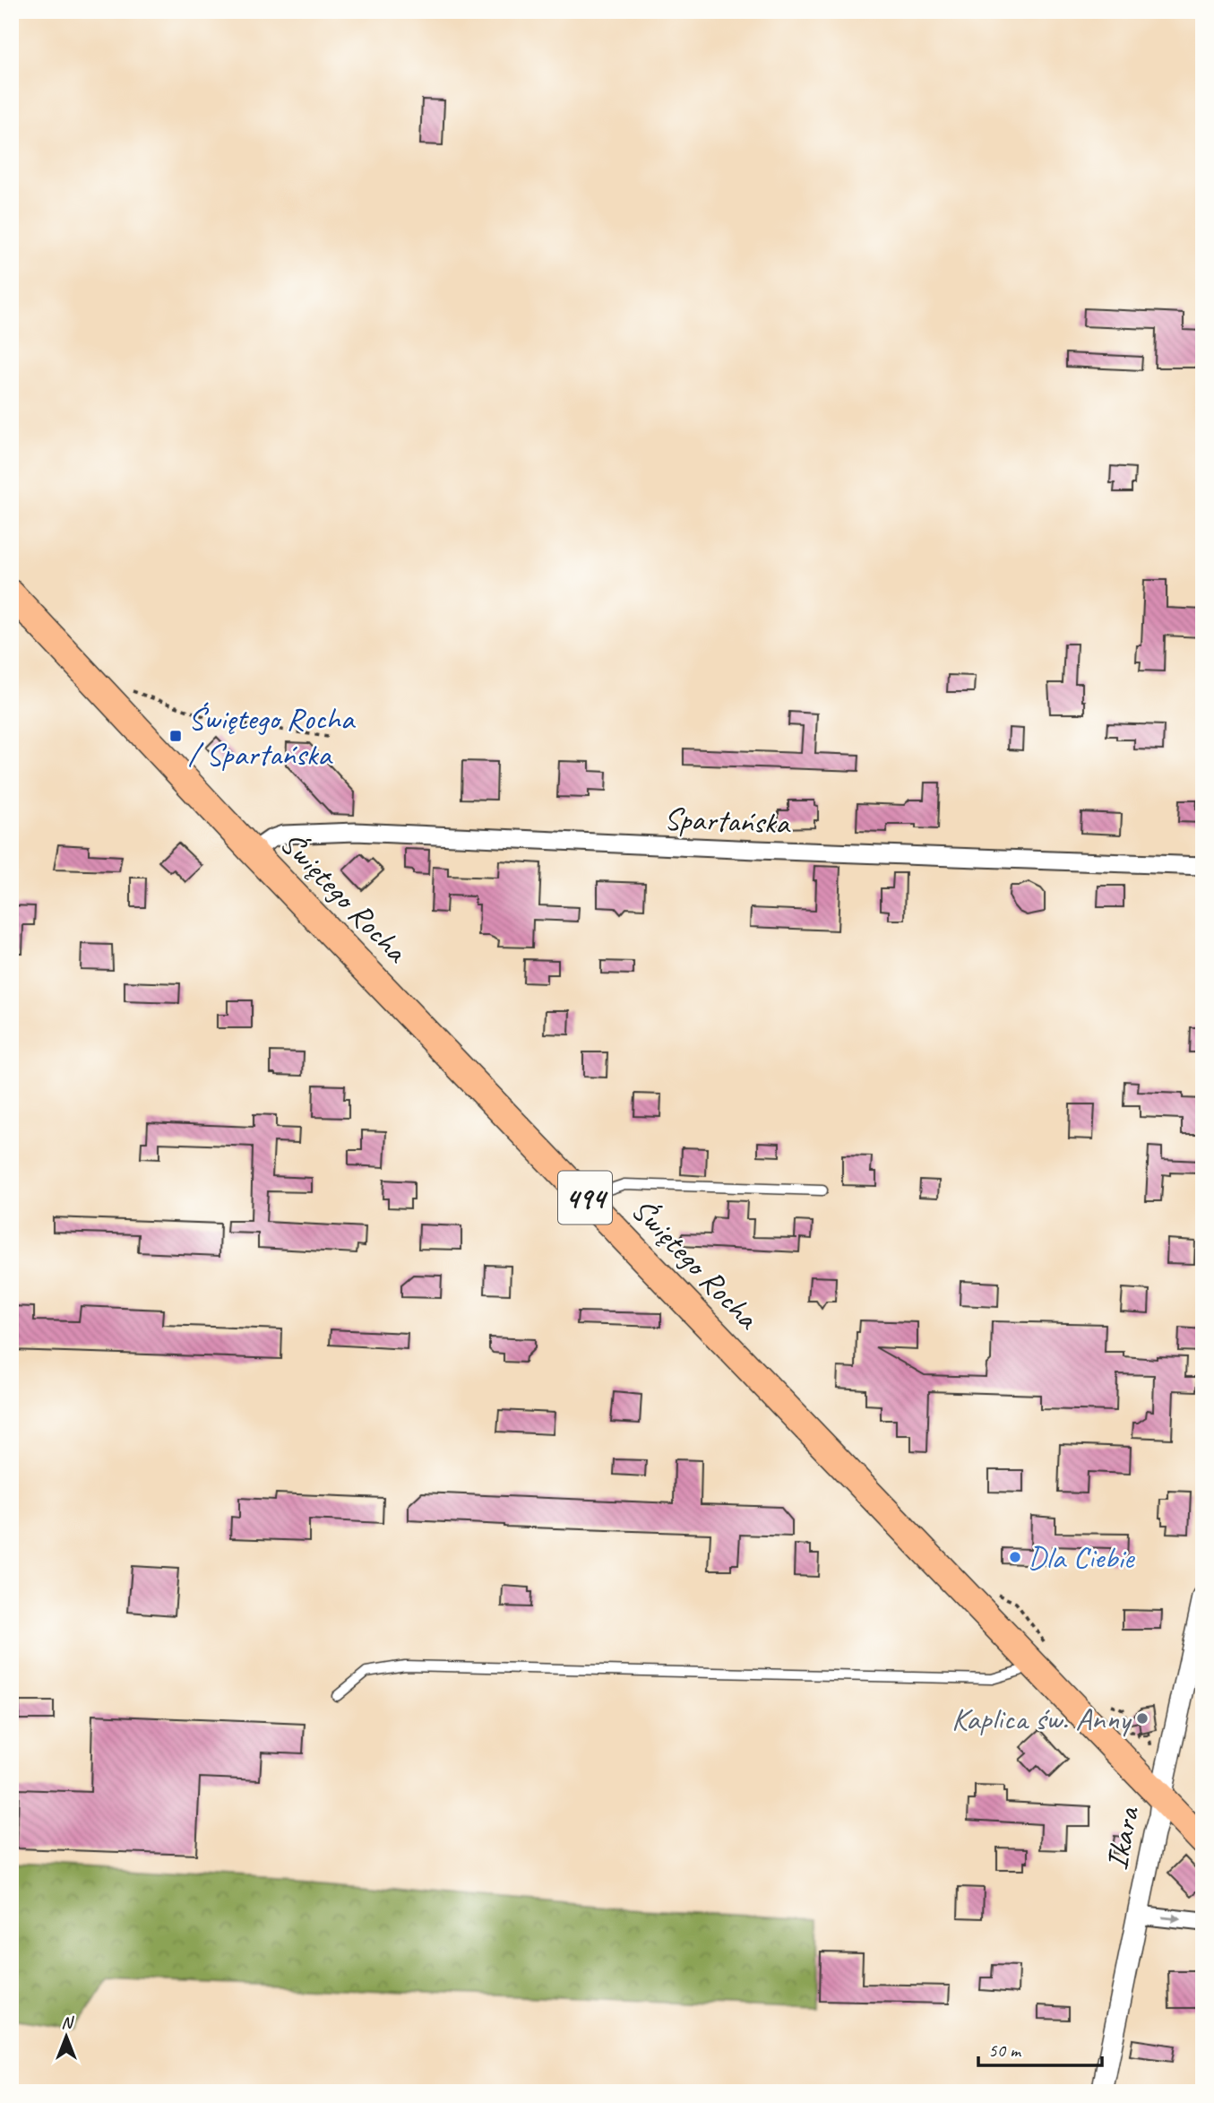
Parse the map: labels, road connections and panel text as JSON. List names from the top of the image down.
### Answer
{
  "streets": {
    "main road": ["Świętego Rocha", "494"],
    "street": ["Spartańska", "Ikara"]
  },
  "crossings": [
    ["Spartańska", "Świętego Rocha"],
    ["Świętego Rocha", "Ikara"]
  ],
  "places": {
    "transit": ["Świętego Rocha / Spartańska"],
    "other": ["Dla Ciebie", "Kaplica św. Anny"]
  },
  "scale_bar": "50 m",
  "north": "top"
}
